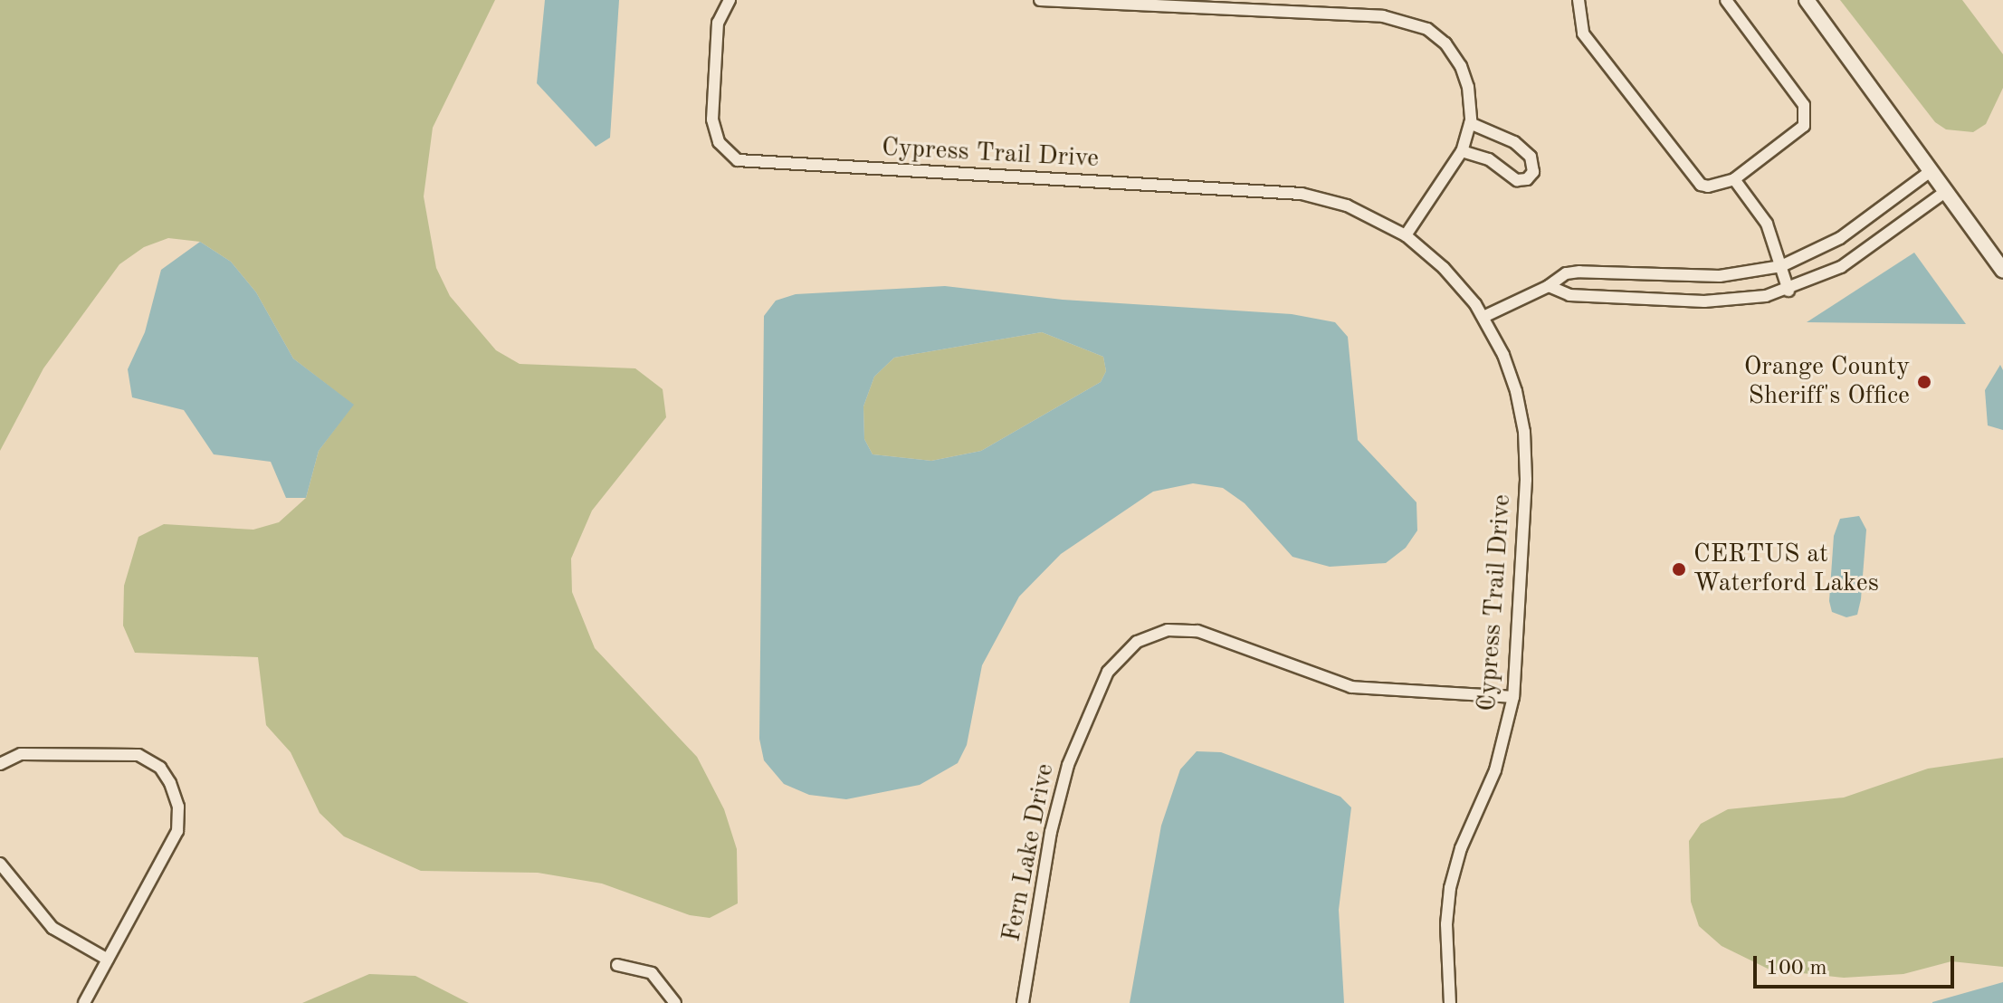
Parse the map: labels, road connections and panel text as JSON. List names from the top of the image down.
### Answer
{
  "streets": {
    "street": ["Cypress Trail Drive", "Fern Lake Drive"]
  },
  "crossings": [
    ["Cypress Trail Drive", "Fern Lake Drive"]
  ],
  "places": ["Orange County Sheriff's Office", "CERTUS at Waterford Lakes"],
  "scale_bar": "100 m"
}
